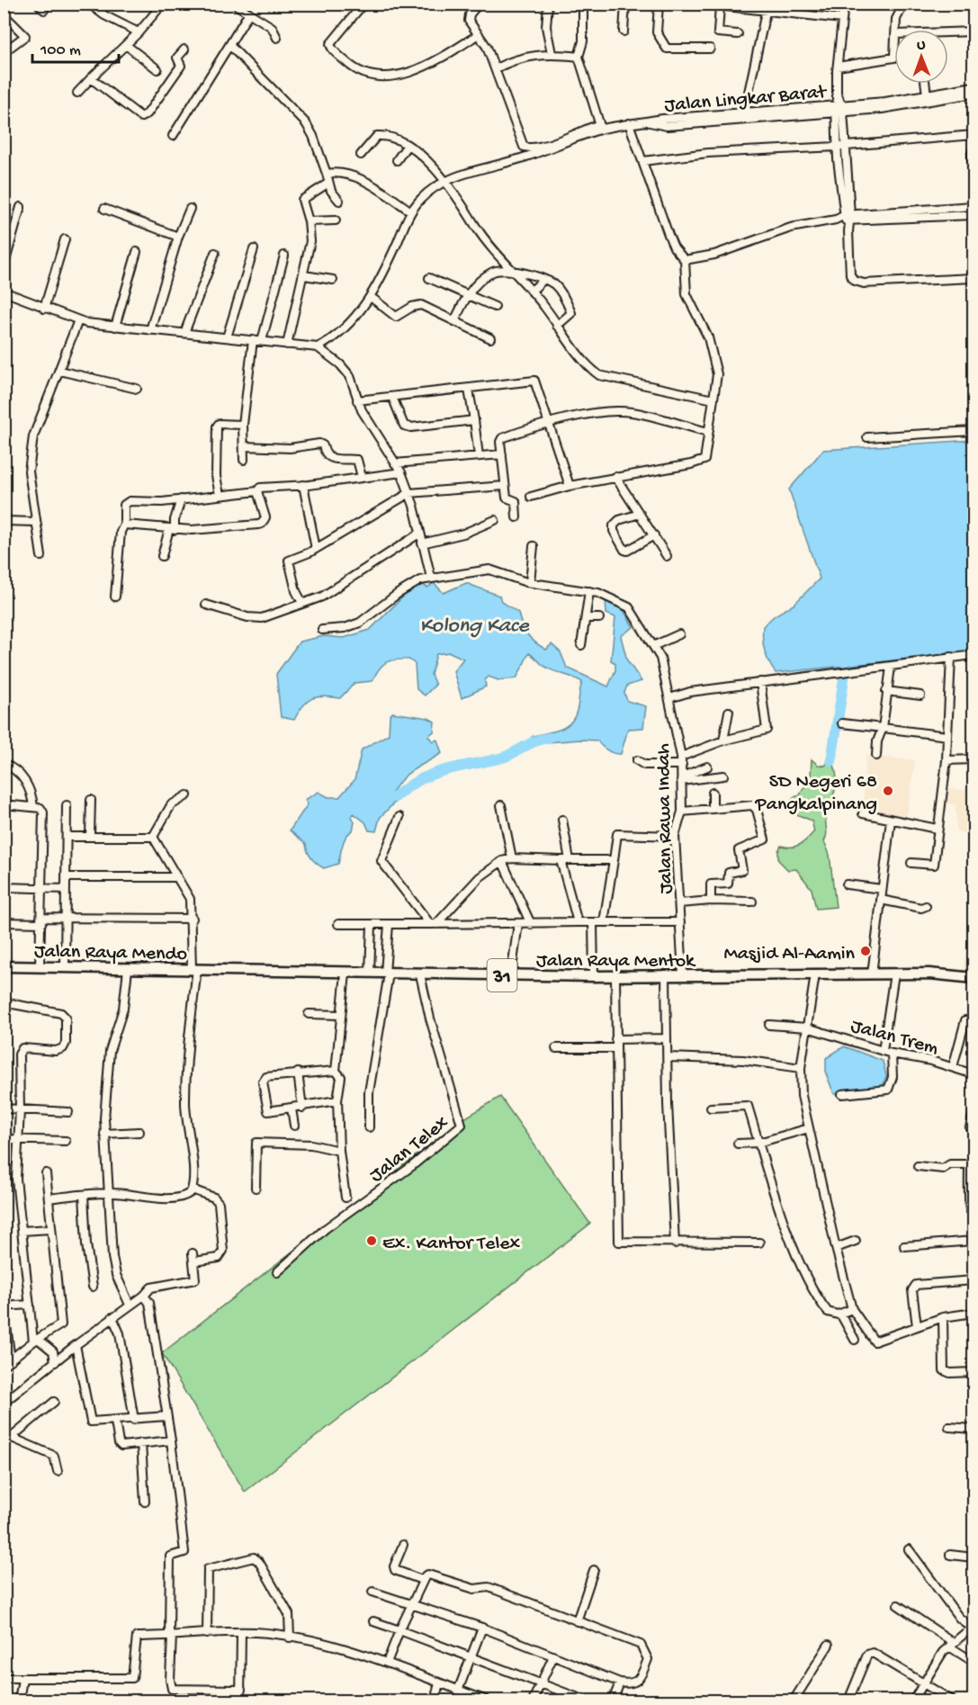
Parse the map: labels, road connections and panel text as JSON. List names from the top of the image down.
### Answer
{
  "streets": {
    "highway": ["Jalan Raya Mendo", "Jalan Raya Mentok", "31"],
    "street": [
      "Jalan Lingkar Barat",
      "Jalan Rawa Indah",
      "Jalan Trem",
      "Jalan Telex"
    ]
  },
  "crossings": [
    ["Jalan Rawa Indah", "Jalan Raya Mentok"],
    ["Jalan Raya Mendo", "Jalan Raya Mentok"],
    ["Jalan Raya Mentok", "31"],
    ["Jalan Raya Mentok", "Jalan Telex"]
  ],
  "water": ["Kolong Kace"],
  "places": ["SD Negeri 68 Pangkalpinang", "Masjid Al-Aamin", "Ex. Kantor Telex"],
  "scale_bar": "100 m",
  "north": "top"
}
